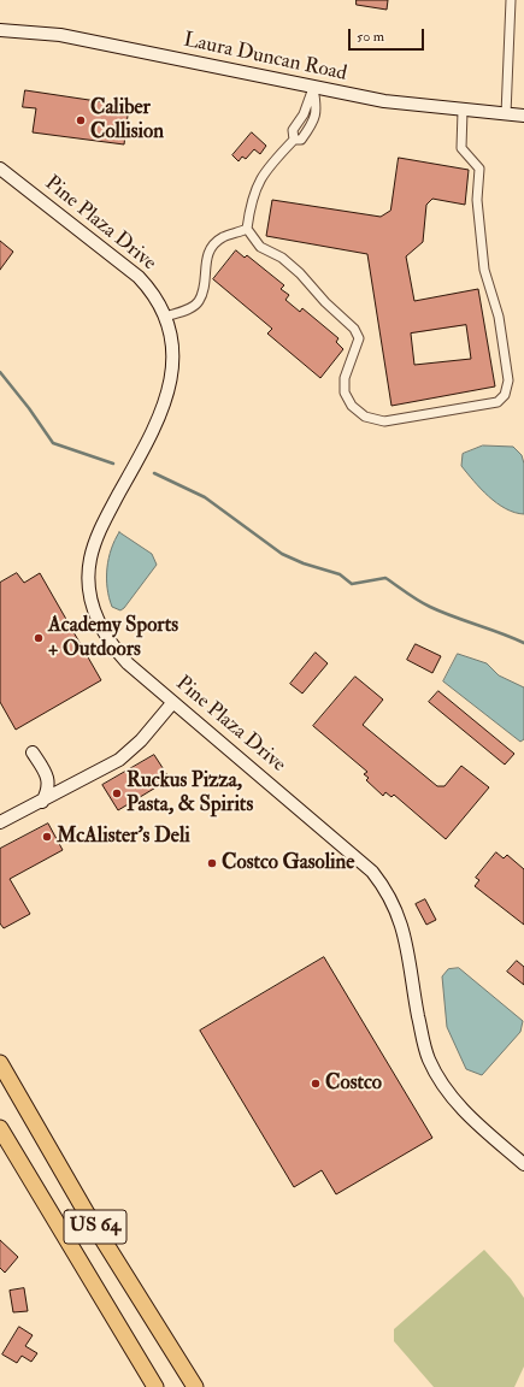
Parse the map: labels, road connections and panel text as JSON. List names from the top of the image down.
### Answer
{
  "streets": {
    "highway": ["US 64"],
    "street": ["Laura Duncan Road", "Pine Plaza Drive"]
  },
  "places": [
    "Caliber Collision",
    "Academy Sports + Outdoors",
    "Ruckus Pizza, Pasta, & Spirits",
    "McAlister's Deli",
    "Costco Gasoline",
    "Costco"
  ],
  "scale_bar": "50 m"
}
